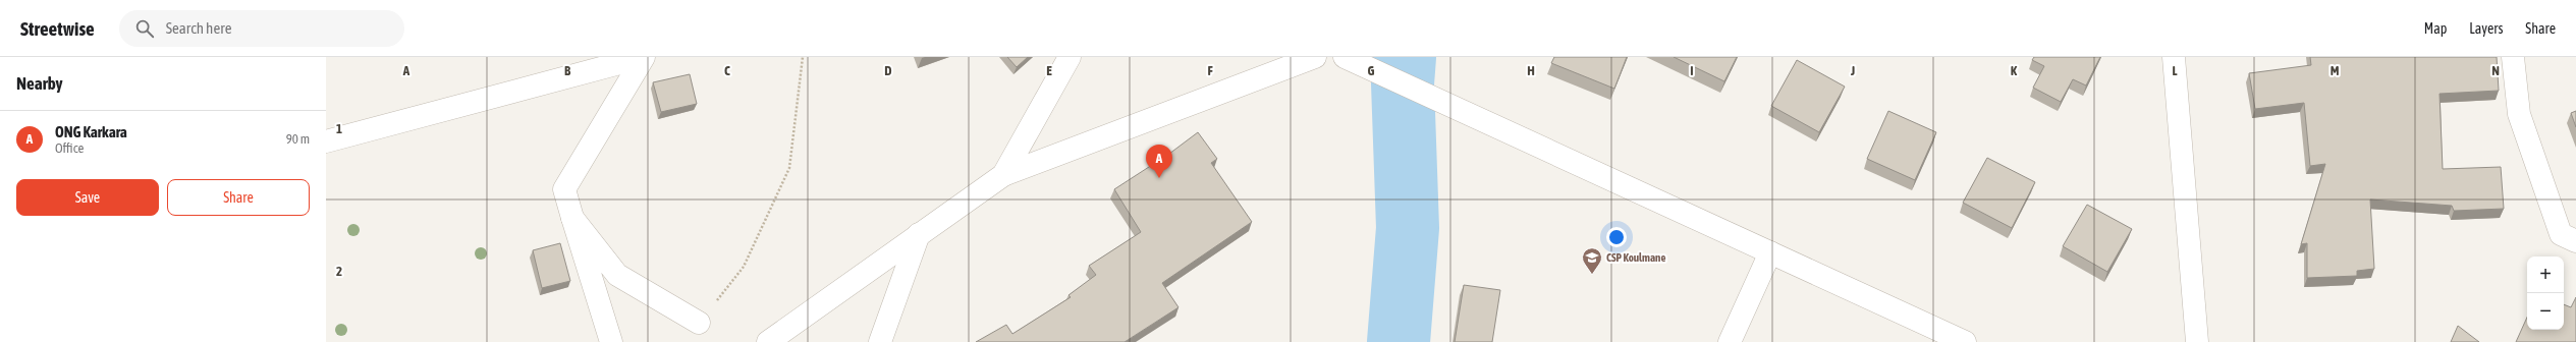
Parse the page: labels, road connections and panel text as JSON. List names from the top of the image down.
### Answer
{
  "places": {
    "school or university": ["CSP Koulmane"]
  },
  "page": {
    "header": "Streetwise",
    "search": "Search here",
    "nav": ["Map", "Layers", "Share"],
    "heading": "Nearby",
    "list": [
      {
        "mark": "A",
        "name": "ONG Karkara",
        "note": "Office",
        "value": "90 m"
      }
    ],
    "pins": "A",
    "buttons": ["Save", "Share"],
    "map_buttons": ["+", "−"]
  },
  "grid": {
    "columns": [
      "A",
      "B",
      "C",
      "D",
      "E",
      "F",
      "G",
      "H",
      "I",
      "J",
      "K",
      "L",
      "M",
      "N"
    ],
    "rows": ["1", "2"]
  }
}
